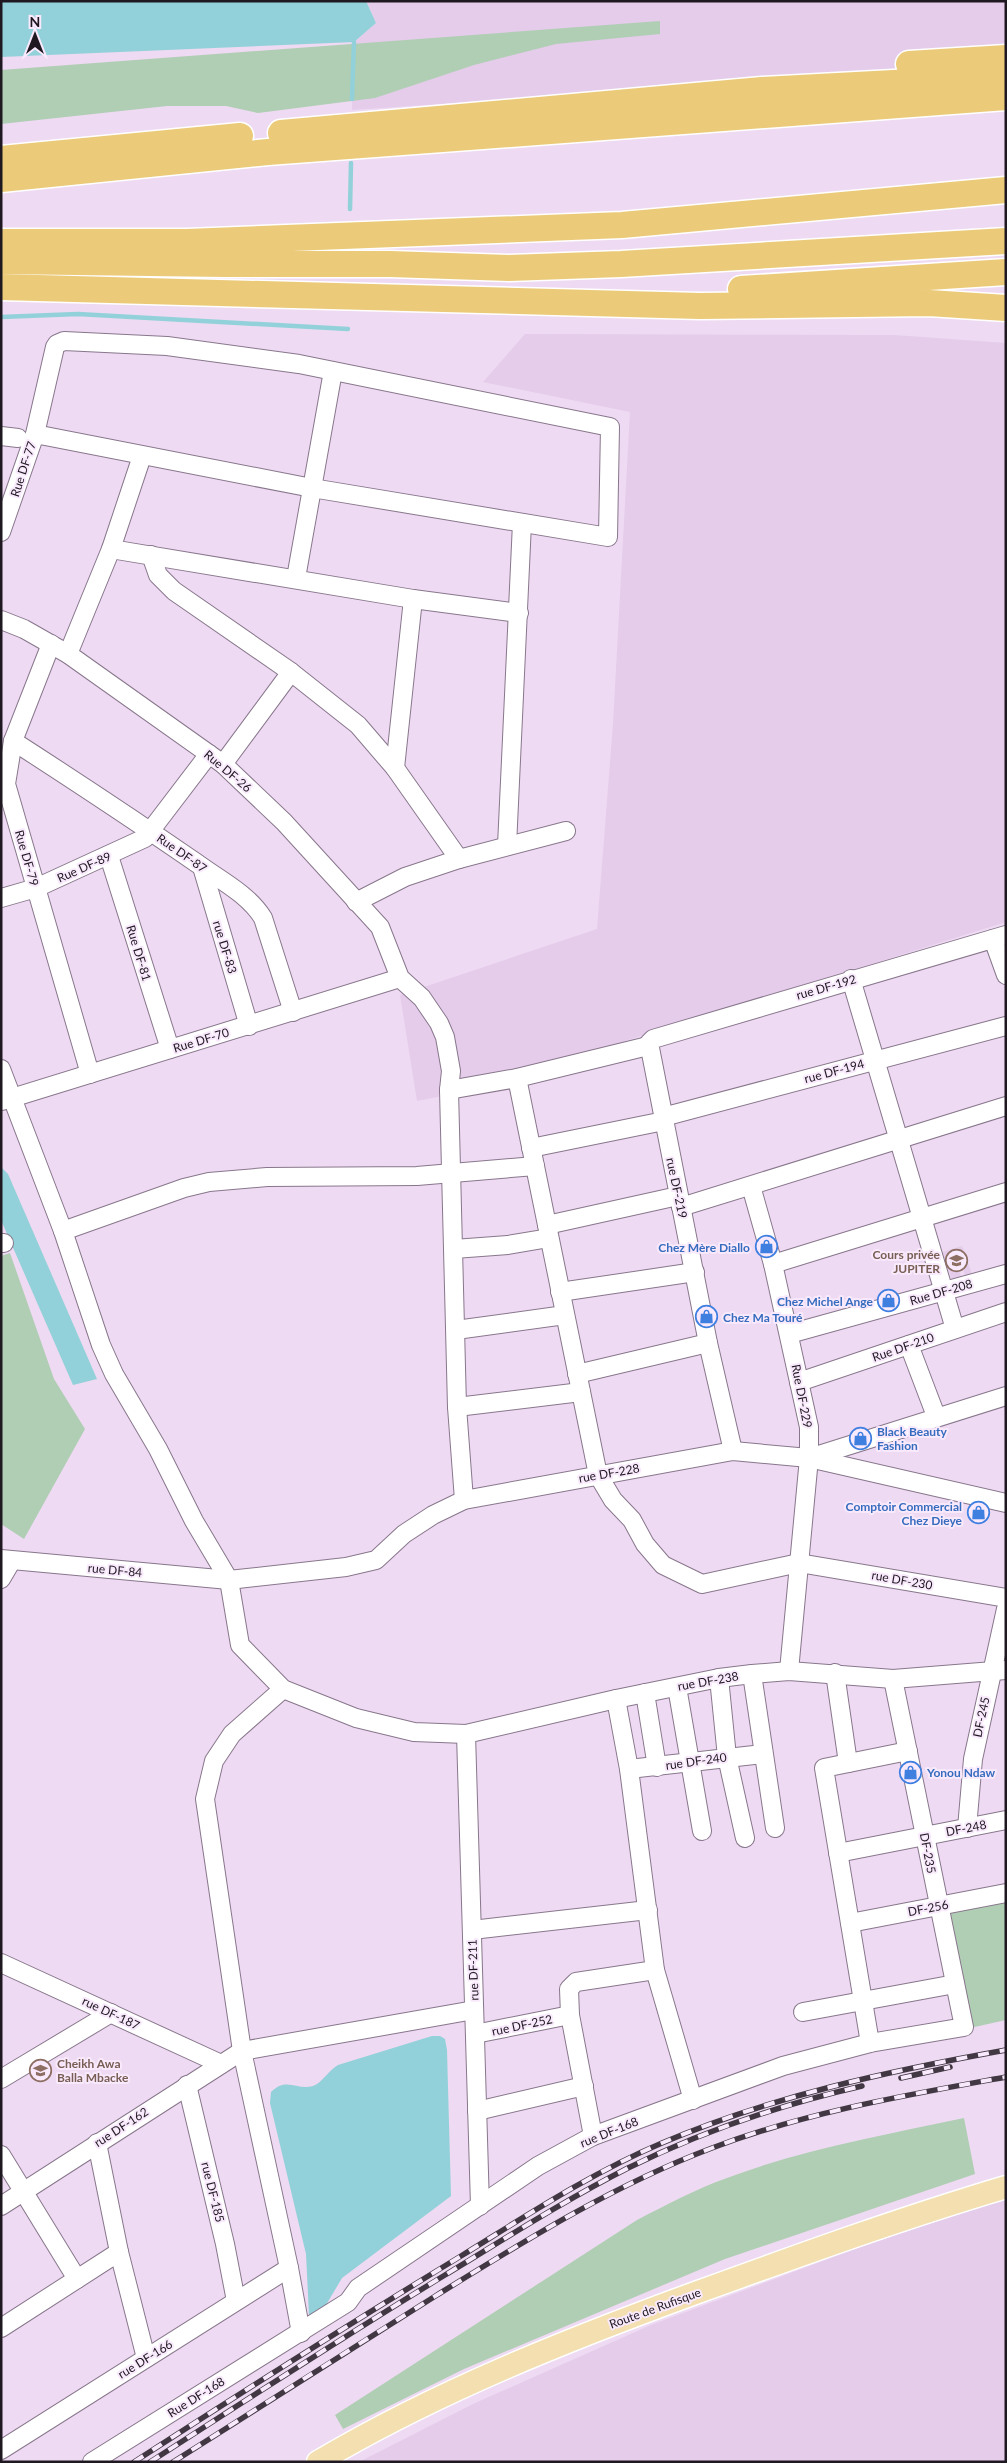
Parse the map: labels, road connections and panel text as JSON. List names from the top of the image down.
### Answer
{
  "streets": {
    "main road": ["Route de Rufisque"],
    "street": [
      "Rue DF-77",
      "Rue DF-26",
      "Rue DF-87",
      "Rue DF-79",
      "Rue DF-89",
      "rue DF-83",
      "Rue DF-81",
      "rue DF-192",
      "Rue DF-70",
      "rue DF-194",
      "rue DF-219",
      "Rue DF-208",
      "Rue DF-210",
      "Rue DF-229",
      "rue DF-228",
      "rue DF-84",
      "rue DF-230",
      "rue DF-238",
      "DF-245",
      "rue DF-240",
      "DF-248",
      "DF-235",
      "DF-256",
      "rue DF-211",
      "rue DF-187",
      "rue DF-252",
      "rue DF-162",
      "rue DF-168",
      "rue DF-185",
      "rue DF-166",
      "Rue DF-168"
    ]
  },
  "crossings": [
    ["Rue DF-26", "Rue DF-79"],
    ["Rue DF-26", "Rue DF-89"],
    ["Rue DF-26", "Rue DF-70"],
    ["Rue DF-87", "Rue DF-79"],
    ["Rue DF-87", "Rue DF-89"],
    ["Rue DF-87", "rue DF-83"],
    ["Rue DF-87", "Rue DF-70"],
    ["Rue DF-79", "Rue DF-89"],
    ["Rue DF-79", "Rue DF-70"],
    ["Rue DF-89", "Rue DF-81"],
    ["rue DF-83", "Rue DF-70"],
    ["Rue DF-81", "Rue DF-70"],
    ["rue DF-192", "rue DF-219"],
    ["rue DF-194", "rue DF-219"],
    ["rue DF-219", "rue DF-228"],
    ["Rue DF-208", "Rue DF-229"],
    ["Rue DF-210", "Rue DF-229"],
    ["Rue DF-229", "rue DF-228"],
    ["Rue DF-229", "rue DF-230"],
    ["Rue DF-229", "rue DF-238"],
    ["rue DF-228", "rue DF-84"],
    ["rue DF-238", "DF-245"],
    ["rue DF-238", "DF-235"],
    ["rue DF-238", "rue DF-211"],
    ["DF-245", "DF-248"],
    ["DF-248", "DF-235"],
    ["DF-235", "DF-256"],
    ["DF-235", "rue DF-168"],
    ["rue DF-211", "rue DF-252"],
    ["rue DF-211", "rue DF-168"],
    ["rue DF-187", "rue DF-162"],
    ["rue DF-162", "rue DF-185"],
    ["rue DF-168", "Rue DF-168"],
    ["rue DF-185", "rue DF-166"]
  ],
  "places": {
    "shop": [
      "Chez Mère Diallo",
      "Chez Michel Ange",
      "Chez Ma Touré",
      "Black Beauty Fashion",
      "Comptoir Commercial Chez Dieye",
      "Yonou Ndaw"
    ],
    "school or university": ["Cours privée JUPITER", "Cheikh Awa Balla Mbacke"]
  },
  "north": "top"
}
